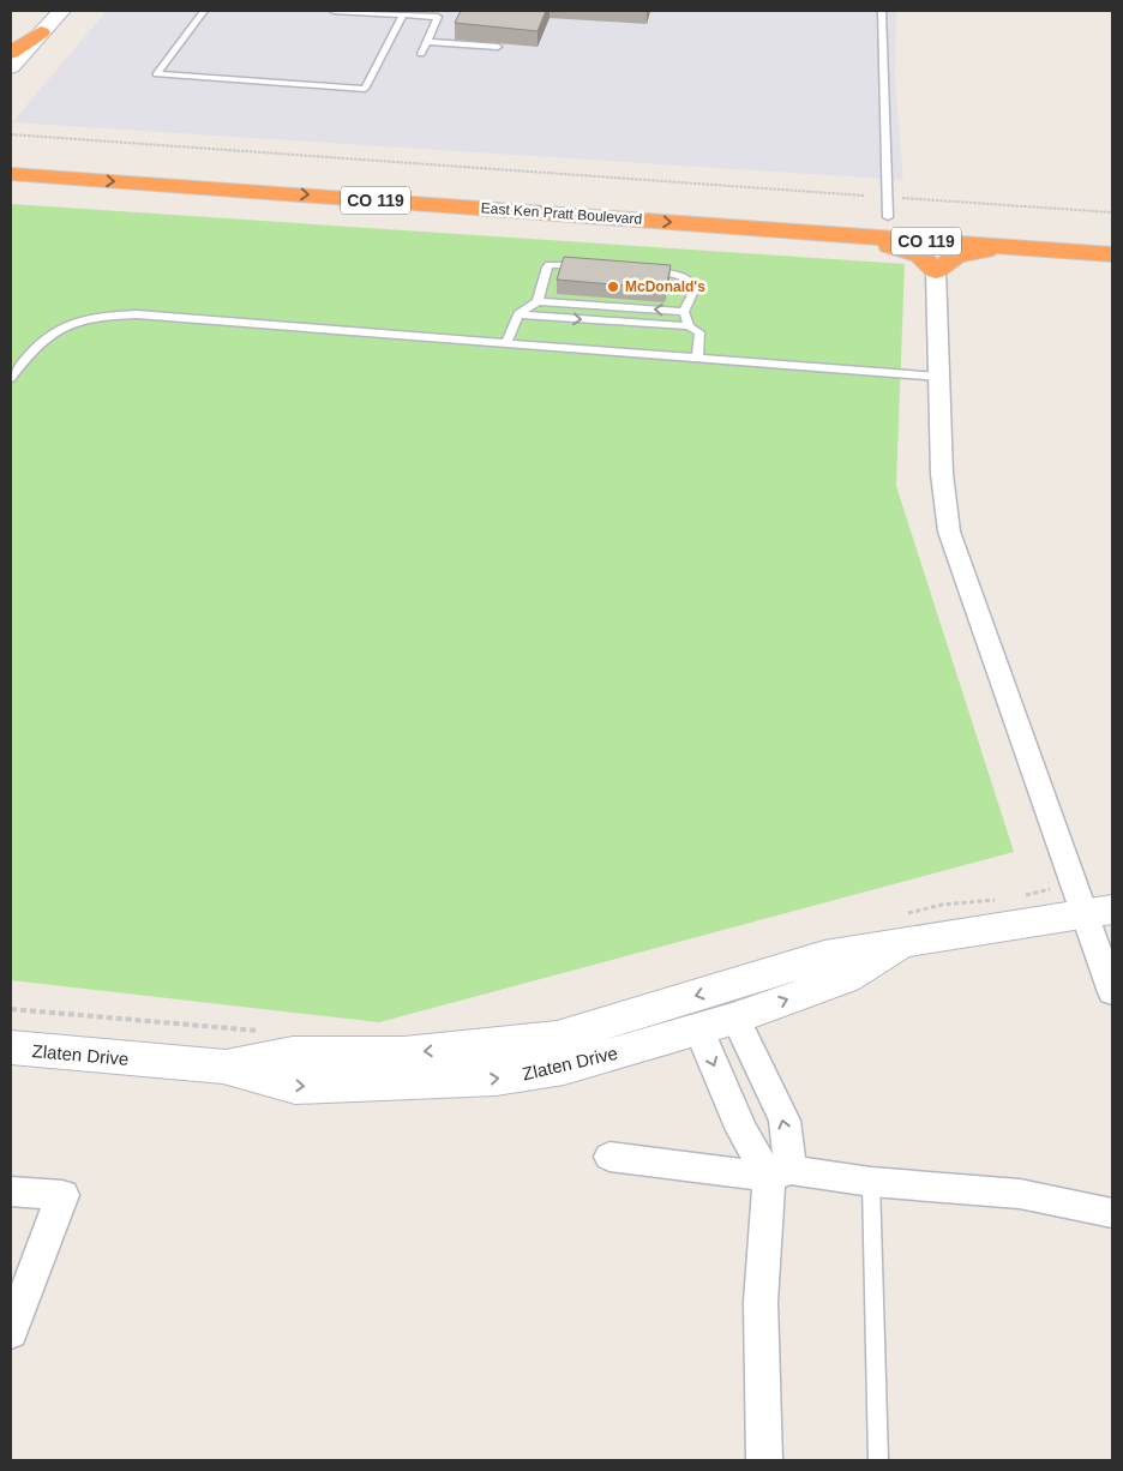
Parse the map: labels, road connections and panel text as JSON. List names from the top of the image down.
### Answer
{
  "streets": {
    "highway": ["CO 119", "East Ken Pratt Boulevard"],
    "street": ["Zlaten Drive"]
  },
  "places": ["McDonald's"]
}
